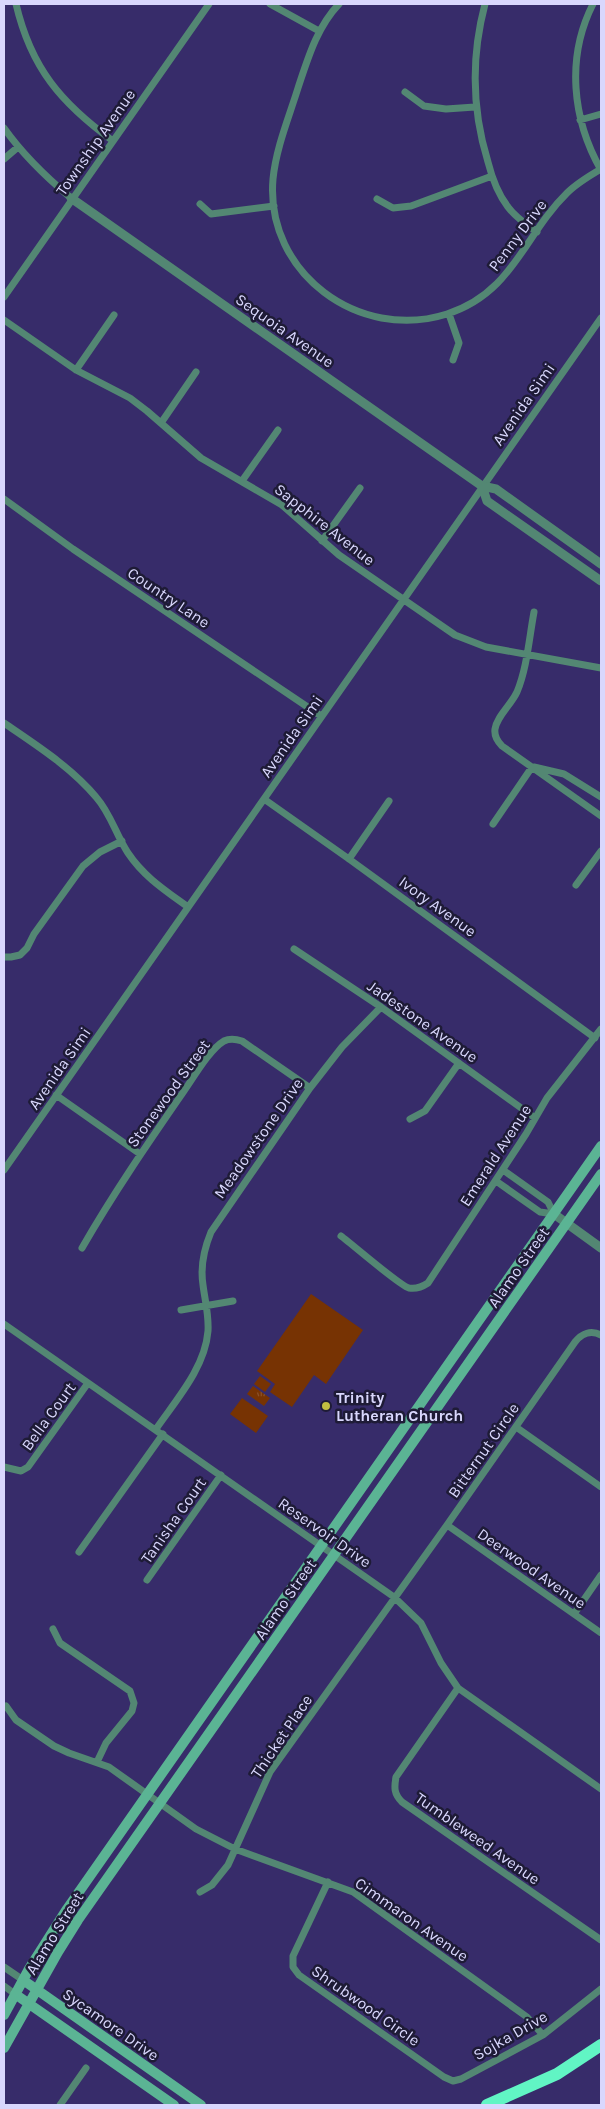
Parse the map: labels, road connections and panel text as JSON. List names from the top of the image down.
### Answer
{
  "streets": {
    "main road": ["Alamo Street", "Sycamore Drive"],
    "street": [
      "Township Avenue",
      "Penny Drive",
      "Sequoia Avenue",
      "Avenida Simi",
      "Sapphire Avenue",
      "Country Lane",
      "Ivory Avenue",
      "Jadestone Avenue",
      "Stonewood Street",
      "Meadowstone Drive",
      "Emerald Avenue",
      "Bella Court",
      "Bitternut Circle",
      "Tanisha Court",
      "Reservoir Drive",
      "Deerwood Avenue",
      "Thicket Place",
      "Tumbleweed Avenue",
      "Cimmaron Avenue",
      "Shrubwood Circle",
      "Sojka Drive"
    ]
  },
  "crossings": [
    ["Township Avenue", "Sequoia Avenue"],
    ["Sequoia Avenue", "Avenida Simi"],
    ["Avenida Simi", "Sapphire Avenue"],
    ["Avenida Simi", "Country Lane"],
    ["Avenida Simi", "Ivory Avenue"],
    ["Ivory Avenue", "Emerald Avenue"],
    ["Jadestone Avenue", "Meadowstone Drive"],
    ["Jadestone Avenue", "Emerald Avenue"],
    ["Stonewood Street", "Meadowstone Drive"],
    ["Meadowstone Drive", "Reservoir Drive"],
    ["Alamo Street", "Reservoir Drive"],
    ["Alamo Street", "Cimmaron Avenue"],
    ["Alamo Street", "Sycamore Drive"],
    ["Bella Court", "Reservoir Drive"],
    ["Bitternut Circle", "Reservoir Drive"],
    ["Bitternut Circle", "Deerwood Avenue"],
    ["Bitternut Circle", "Thicket Place"],
    ["Tanisha Court", "Reservoir Drive"],
    ["Reservoir Drive", "Thicket Place"],
    ["Reservoir Drive", "Tumbleweed Avenue"],
    ["Thicket Place", "Cimmaron Avenue"],
    ["Cimmaron Avenue", "Shrubwood Circle"],
    ["Cimmaron Avenue", "Sojka Drive"],
    ["Shrubwood Circle", "Sojka Drive"]
  ],
  "places": ["Trinity Lutheran Church"]
}
